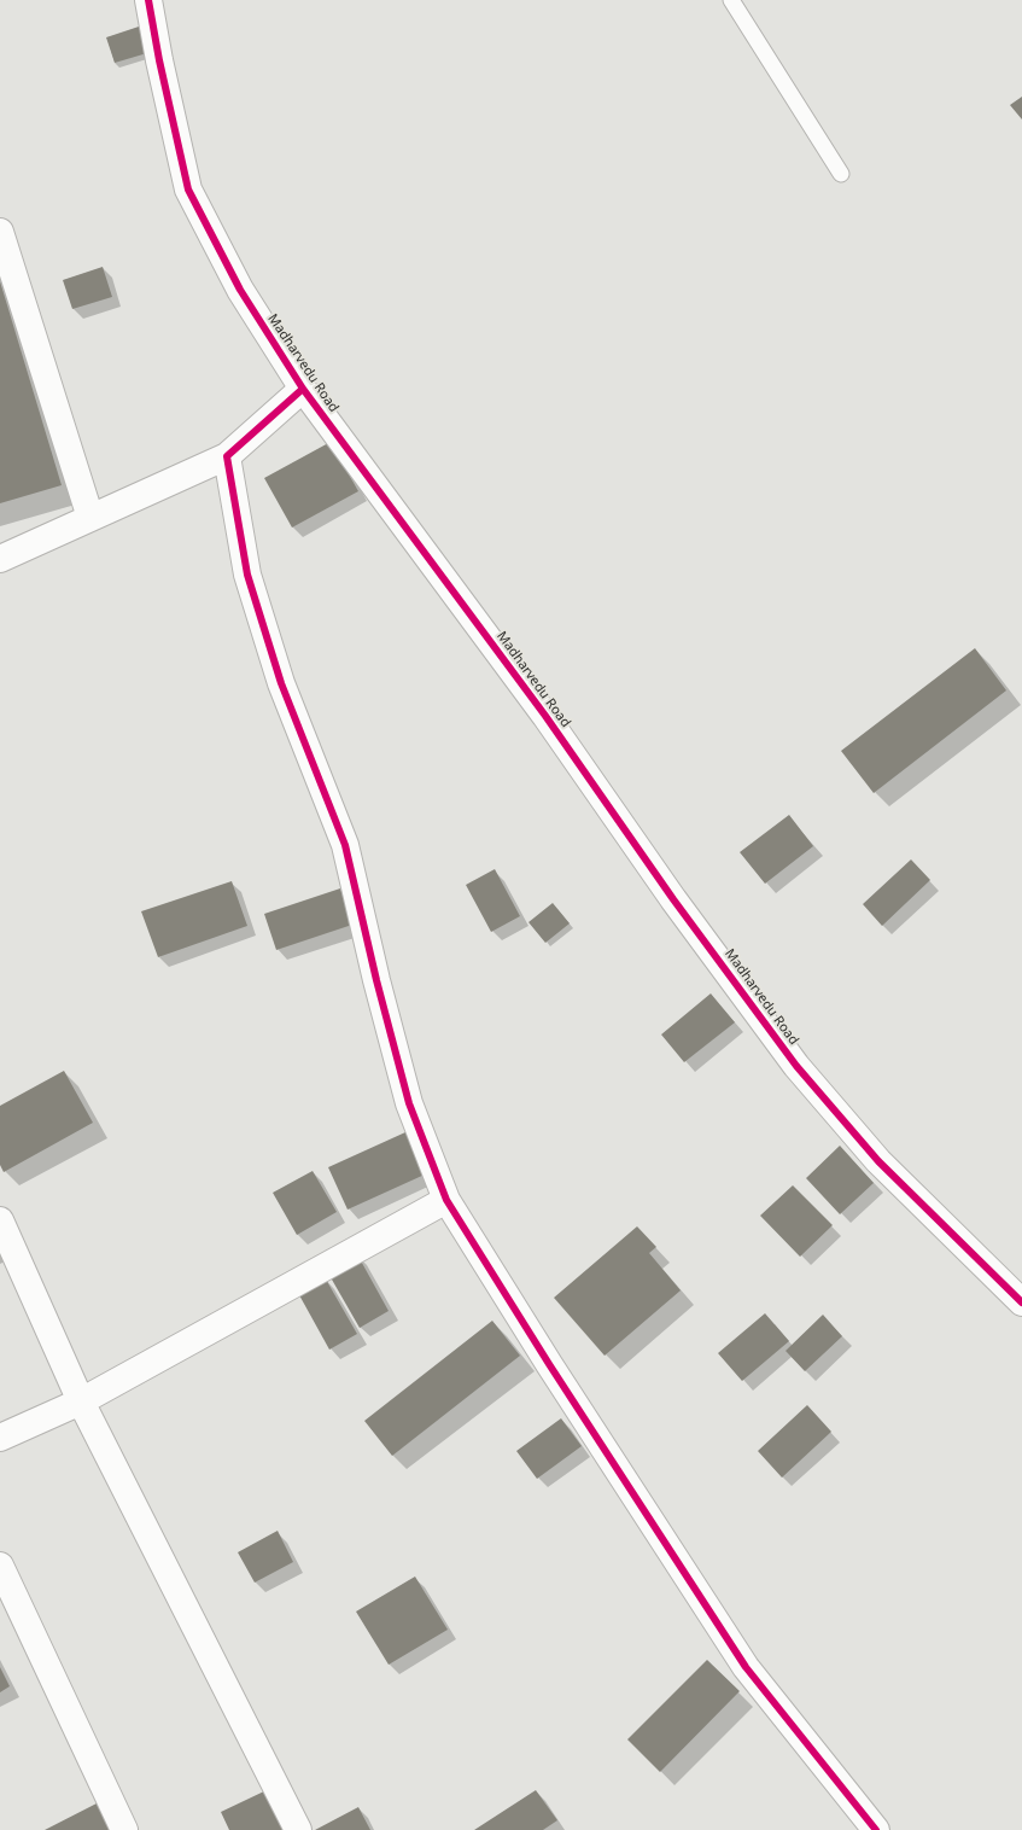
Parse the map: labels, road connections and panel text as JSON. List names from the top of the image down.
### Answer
{
  "streets": {
    "street": ["Madharvedu Road"]
  }
}
